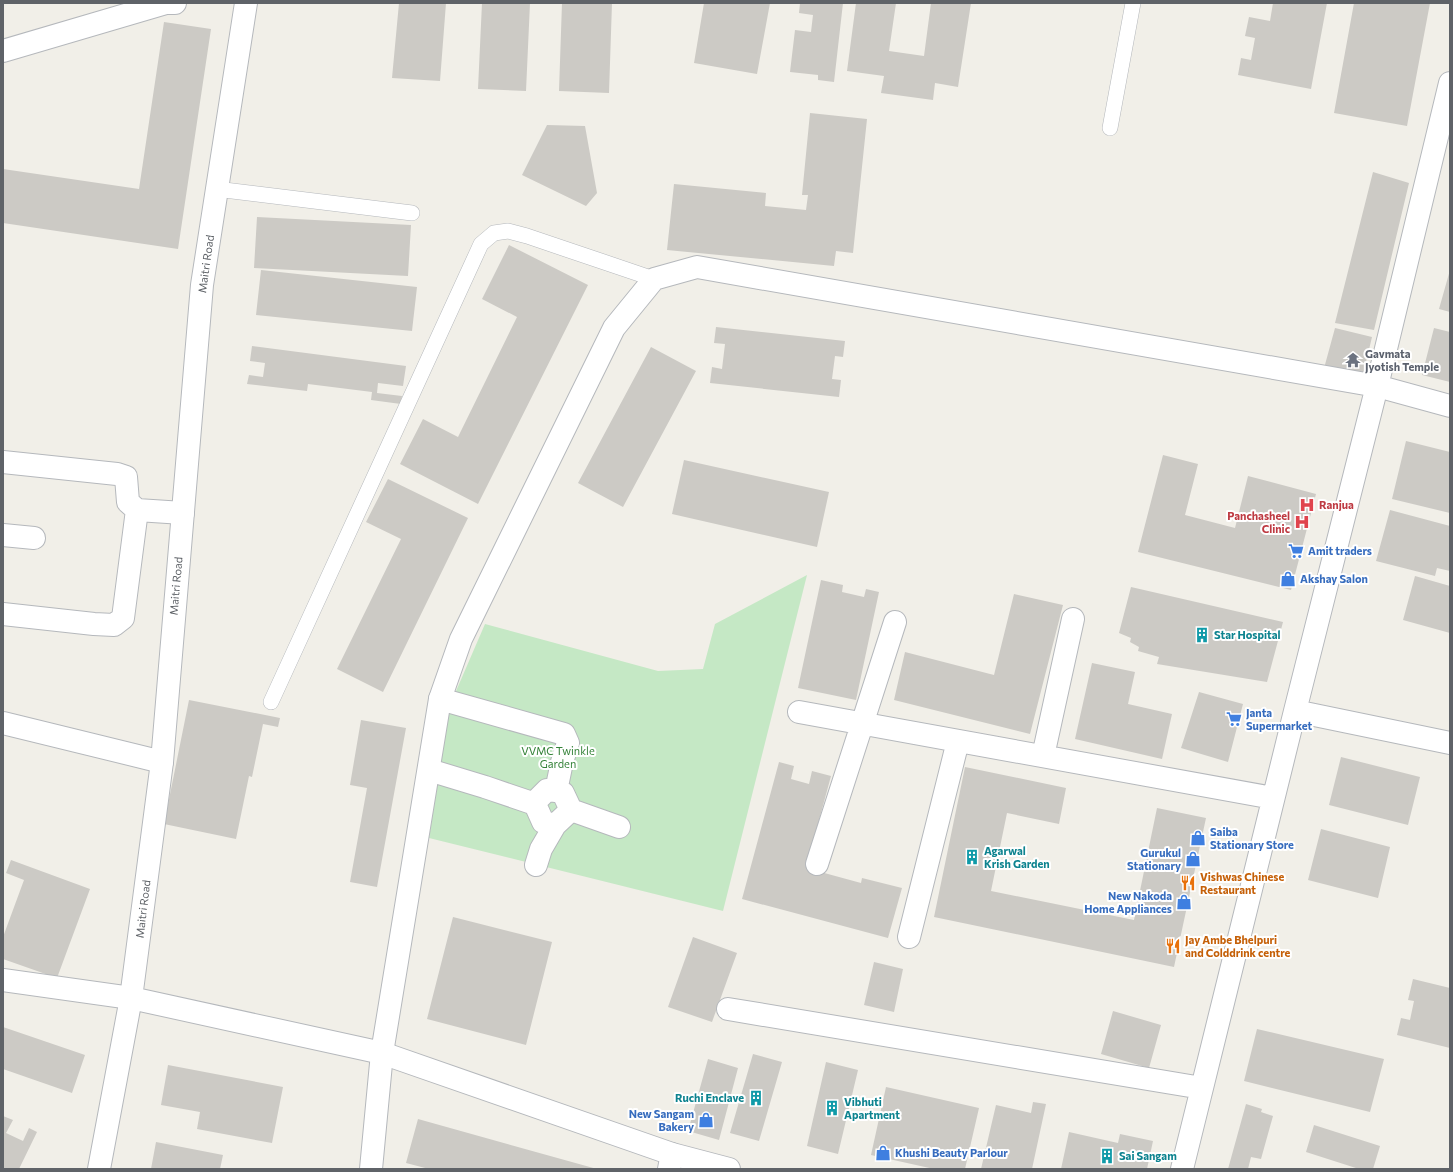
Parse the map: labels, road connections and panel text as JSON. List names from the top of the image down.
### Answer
{
  "streets": {
    "street": ["Maitri Road"]
  },
  "parks": ["VVMC Twinkle Garden"],
  "places": {
    "temple": ["Gavmata Jyotish Temple"],
    "hospital": ["Ranjua", "Panchasheel Clinic"],
    "supermarket": ["Amit traders", "Janta Supermarket"],
    "shop": [
      "Akshay Salon",
      "Saiba Stationary Store",
      "Gurukul Stationary",
      "New Nakoda Home Appliances",
      "New Sangam Bakery",
      "Khushi Beauty Parlour"
    ],
    "building": [
      "Star Hospital",
      "Agarwal Krish Garden",
      "Ruchi Enclave",
      "Vibhuti Apartment",
      "Sai Sangam"
    ],
    "restaurant": ["Vishwas Chinese Restaurant", "Jay Ambe Bhelpuri and Colddrink centre"]
  }
}
